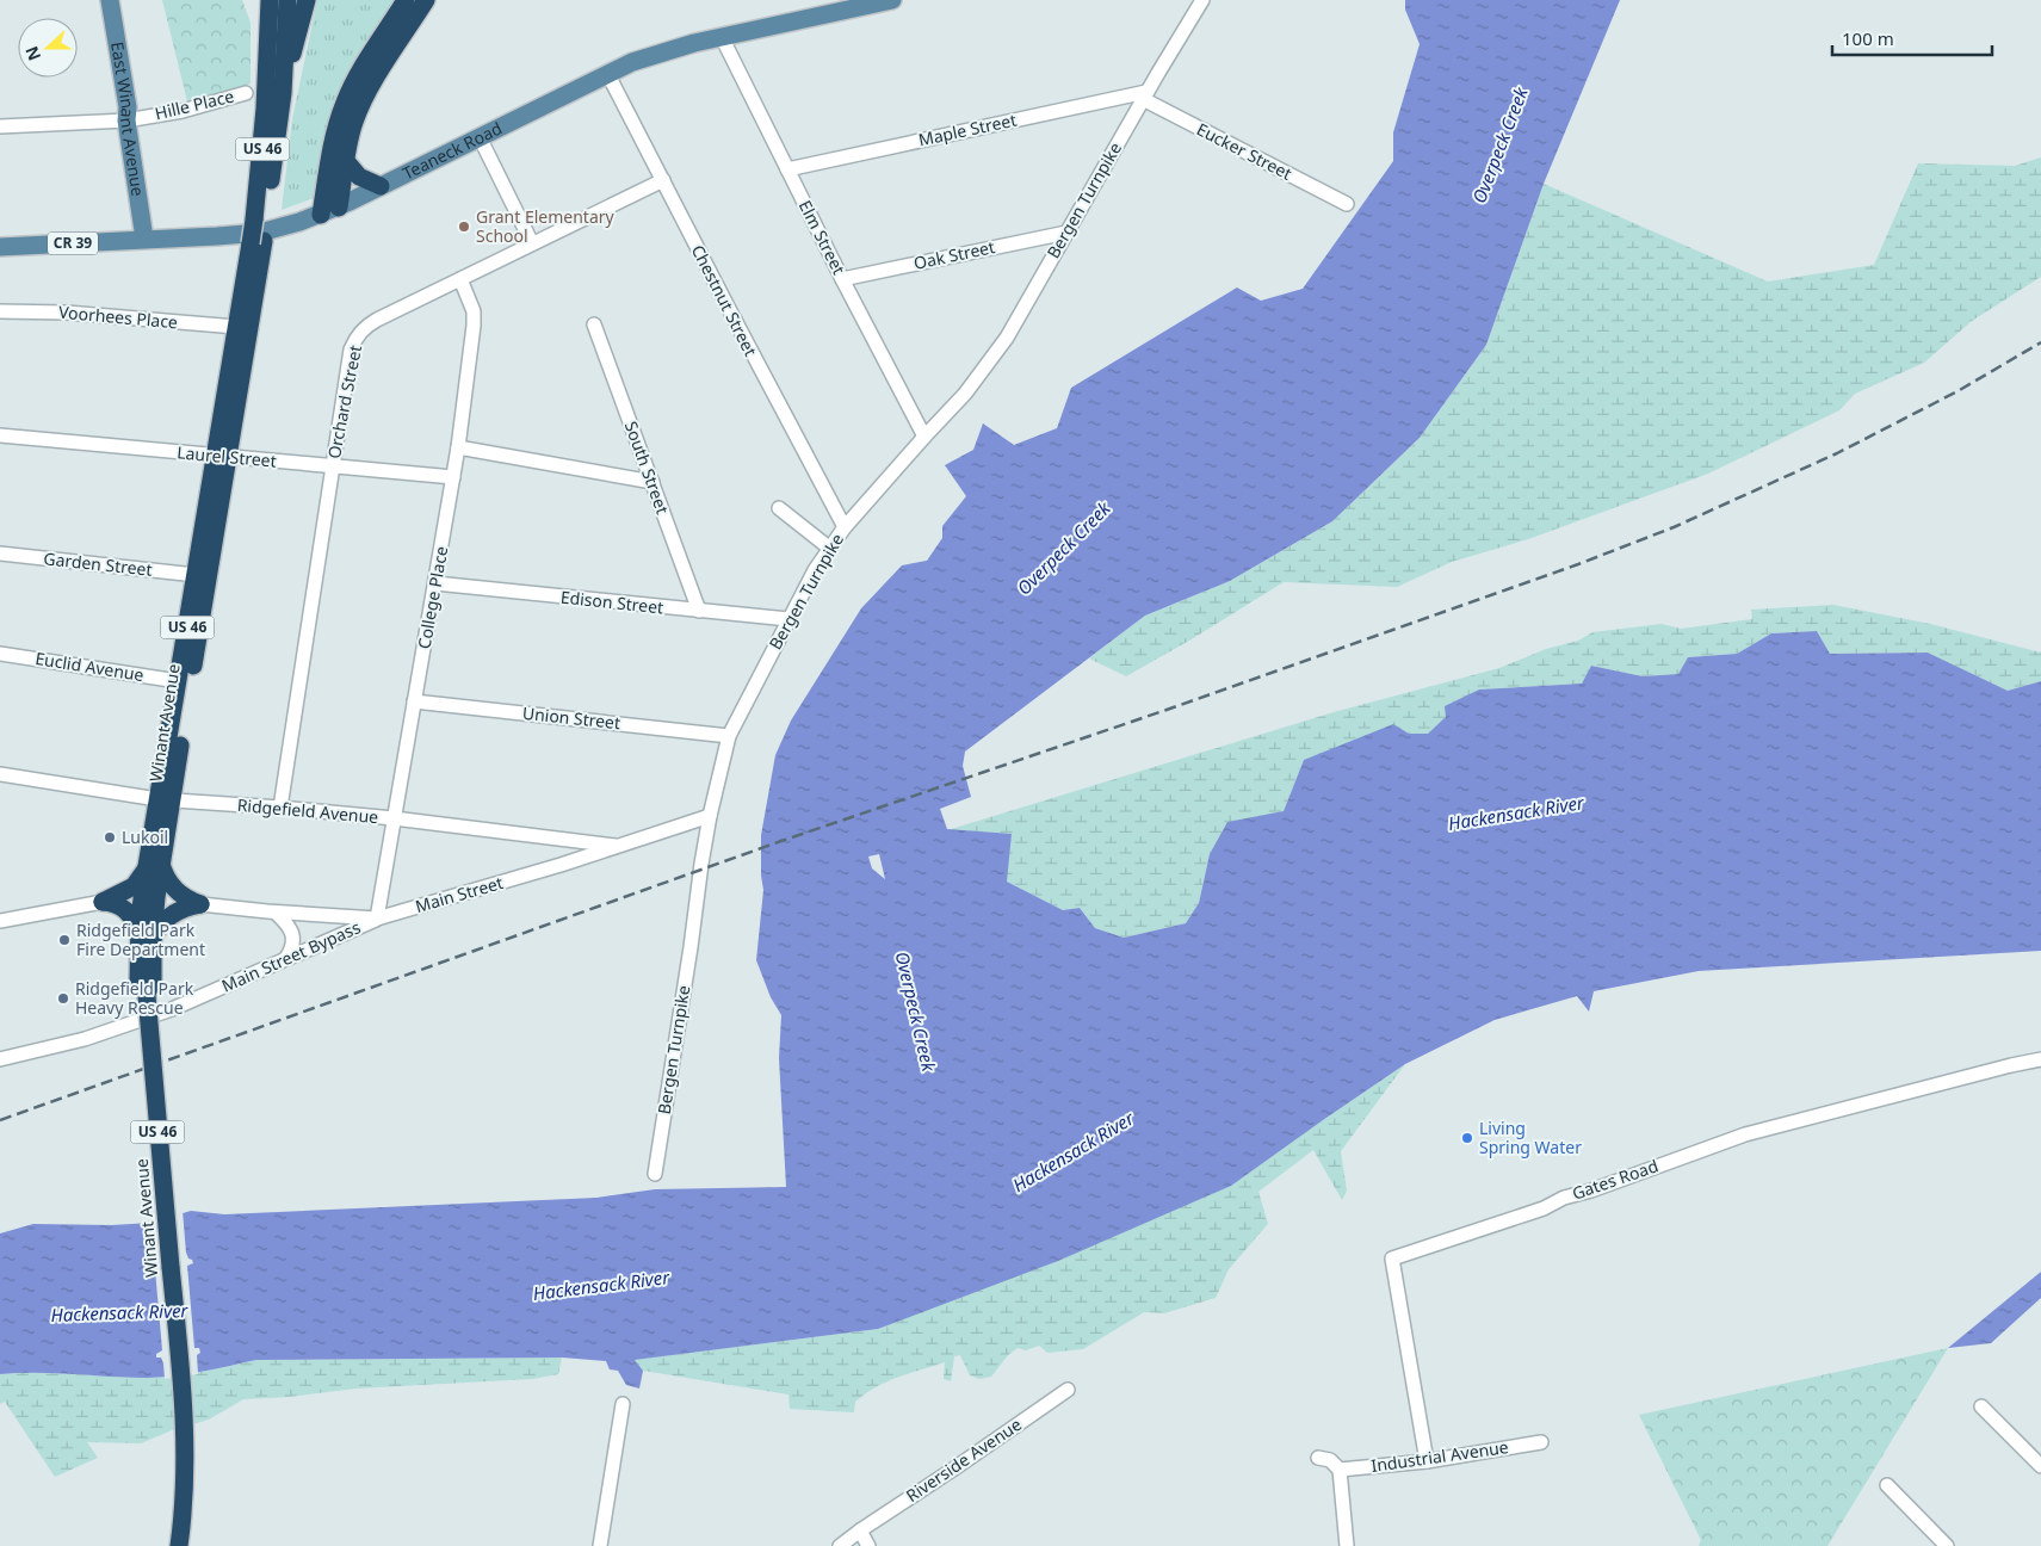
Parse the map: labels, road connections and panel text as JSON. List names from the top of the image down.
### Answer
{
  "streets": {
    "highway": ["US 46", "Winant Avenue"],
    "main road": ["East Winant Avenue", "Teaneck Road", "CR 39"],
    "street": [
      "Hille Place",
      "Maple Street",
      "Eucker Street",
      "Bergen Turnpike",
      "Elm Street",
      "Oak Street",
      "Chestnut Street",
      "Voorhees Place",
      "Orchard Street",
      "Laurel Street",
      "South Street",
      "Garden Street",
      "College Place",
      "Edison Street",
      "Euclid Avenue",
      "Union Street",
      "Ridgefield Avenue",
      "Main Street",
      "Main Street Bypass",
      "Gates Road",
      "Industrial Avenue",
      "Riverside Avenue"
    ]
  },
  "crossings": [
    ["Hille Place", "East Winant Avenue"],
    ["East Winant Avenue", "Teaneck Road"],
    ["Maple Street", "Eucker Street"],
    ["Maple Street", "Bergen Turnpike"],
    ["Maple Street", "Elm Street"],
    ["US 46", "Voorhees Place"],
    ["US 46", "Winant Avenue"],
    ["Teaneck Road", "Elm Street"],
    ["Teaneck Road", "Chestnut Street"],
    ["Eucker Street", "Bergen Turnpike"],
    ["Bergen Turnpike", "Elm Street"],
    ["Bergen Turnpike", "Oak Street"],
    ["Bergen Turnpike", "Chestnut Street"],
    ["Bergen Turnpike", "Edison Street"],
    ["Bergen Turnpike", "Union Street"],
    ["Bergen Turnpike", "Main Street"],
    ["Elm Street", "Oak Street"],
    ["Chestnut Street", "Orchard Street"],
    ["Voorhees Place", "Winant Avenue"],
    ["Orchard Street", "Laurel Street"],
    ["Orchard Street", "College Place"],
    ["Orchard Street", "Ridgefield Avenue"],
    ["Laurel Street", "College Place"],
    ["Laurel Street", "Winant Avenue"],
    ["South Street", "Edison Street"],
    ["Garden Street", "Winant Avenue"],
    ["College Place", "Edison Street"],
    ["College Place", "Union Street"],
    ["College Place", "Ridgefield Avenue"],
    ["College Place", "Main Street"],
    ["College Place", "Main Street Bypass"],
    ["Euclid Avenue", "Winant Avenue"],
    ["Winant Avenue", "Ridgefield Avenue"],
    ["Ridgefield Avenue", "Main Street"],
    ["Main Street", "Main Street Bypass"],
    ["Gates Road", "Industrial Avenue"]
  ],
  "water": ["Overpeck Creek", "Hackensack River"],
  "places": [
    "Grant Elementary School",
    "Lukoil",
    "Ridgefield Park Fire Department",
    "Ridgefield Park Heavy Rescue",
    "Living Spring Water"
  ],
  "scale_bar": "100 m",
  "north": "left"
}
